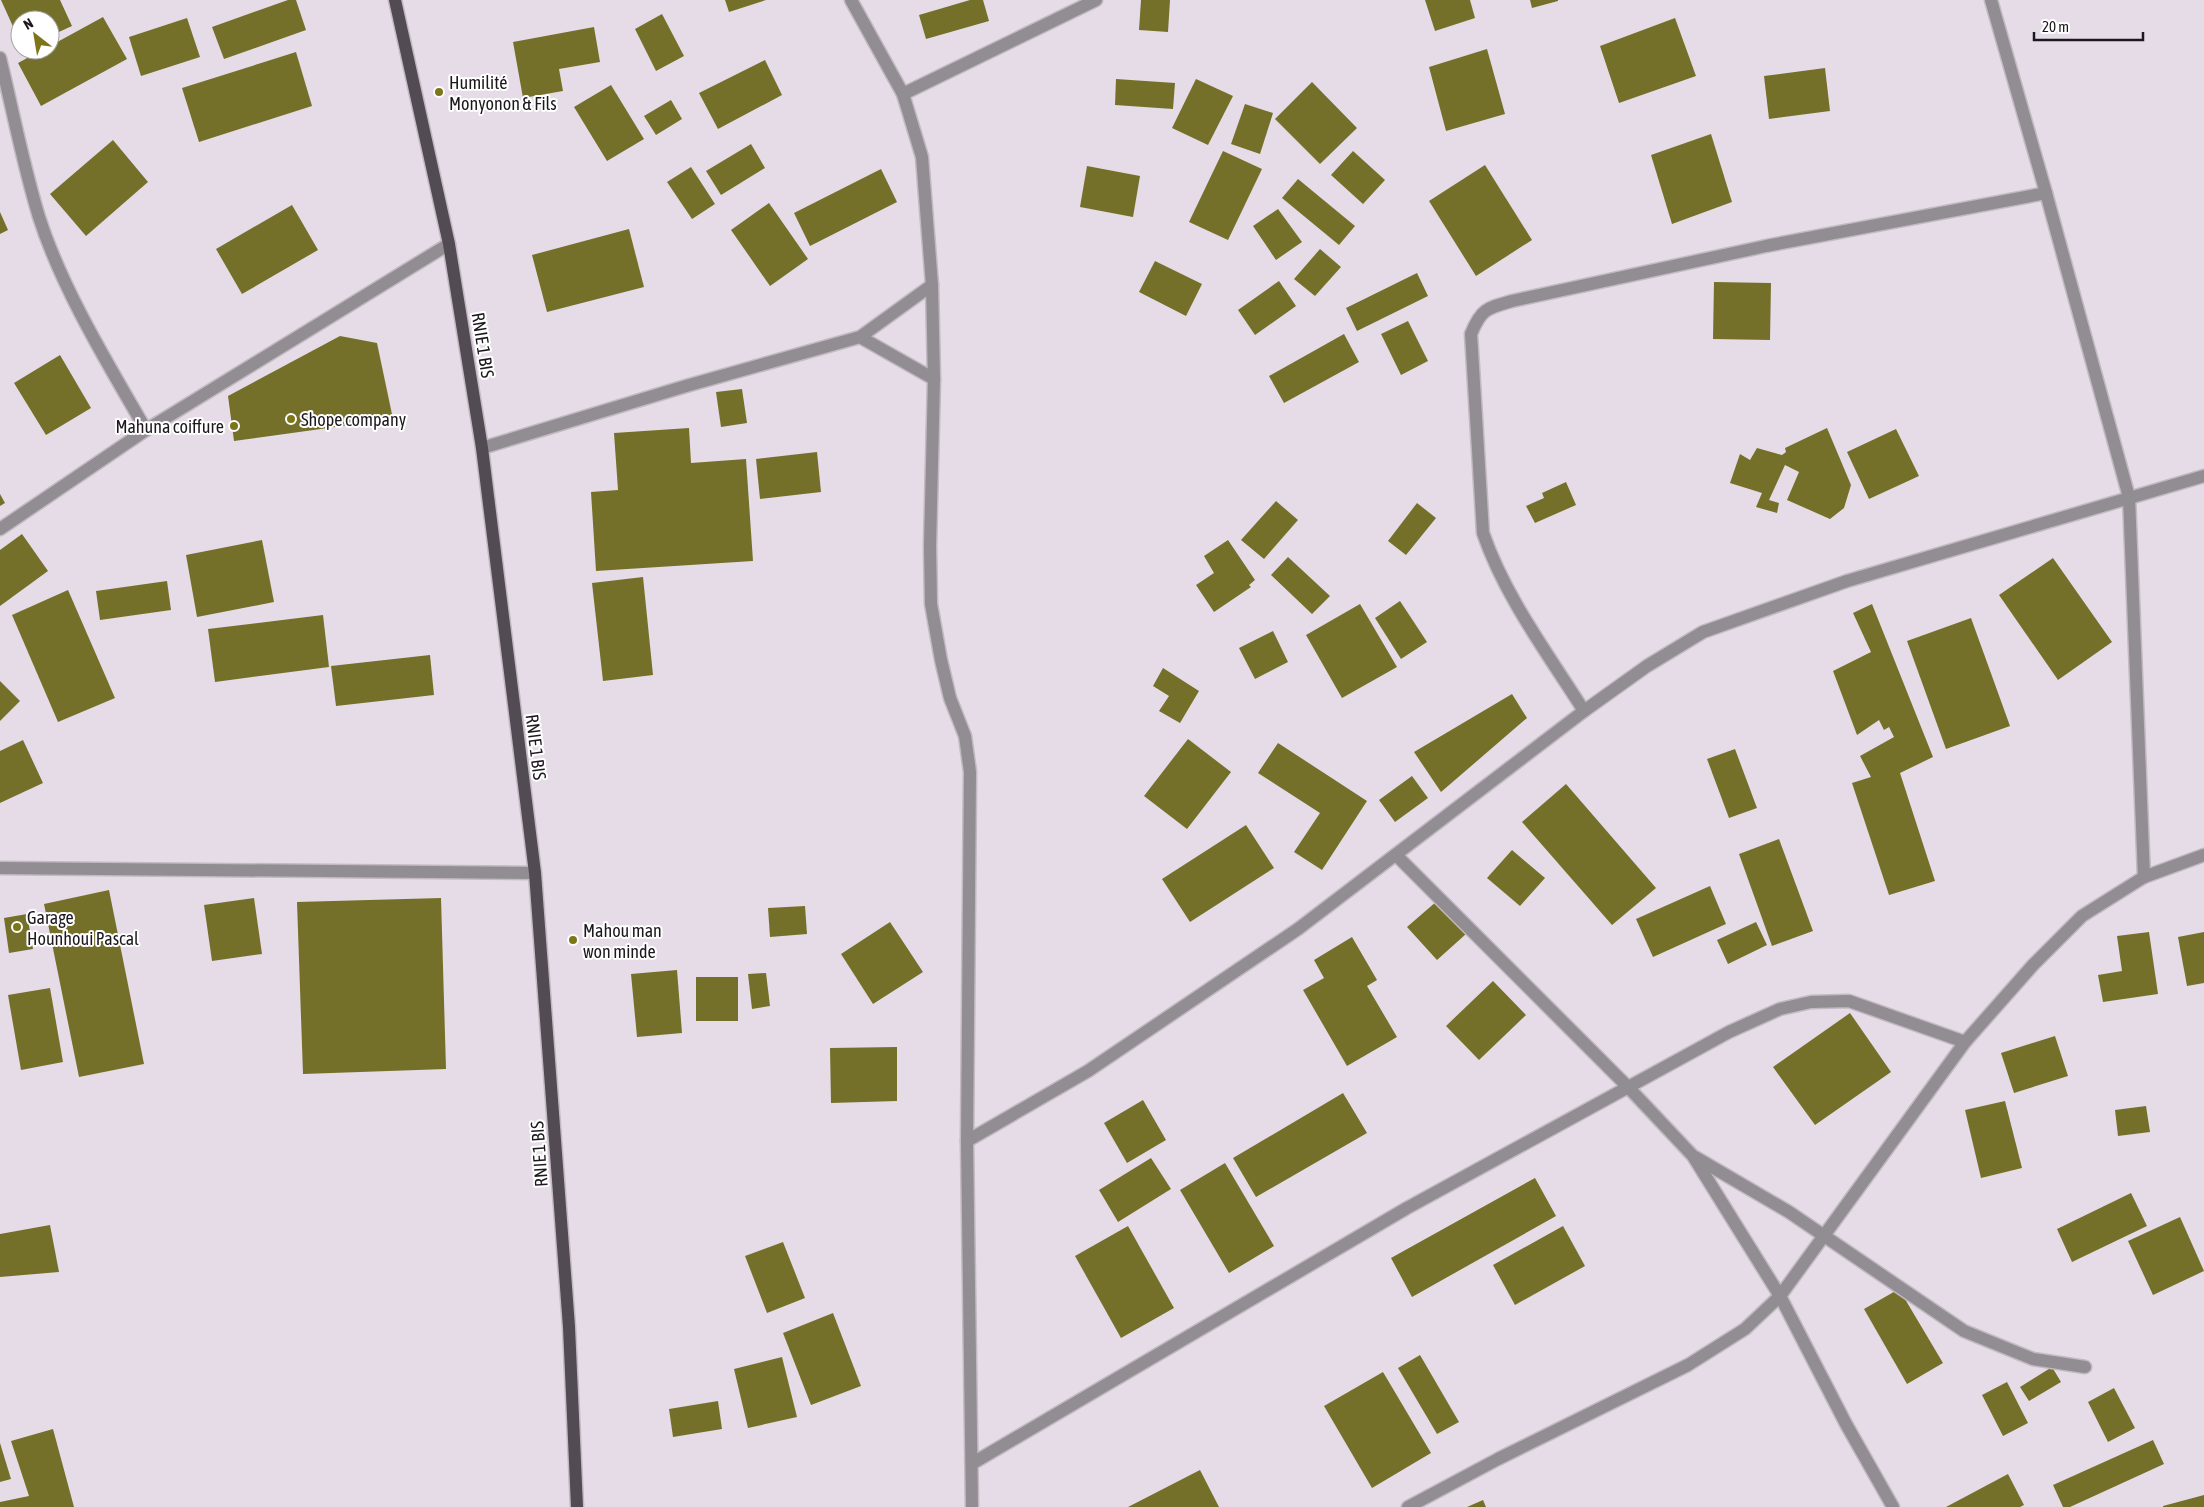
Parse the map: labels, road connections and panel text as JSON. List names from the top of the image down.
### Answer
{
  "streets": {
    "main road": ["RNIE 1 BIS"]
  },
  "places": [
    "Humilité Monyonon & Fils",
    "Shope company",
    "Mahuna coiffure",
    "Garage Hounhoui Pascal",
    "Mahou man won minde"
  ],
  "scale_bar": "20 m",
  "north": "top left"
}
